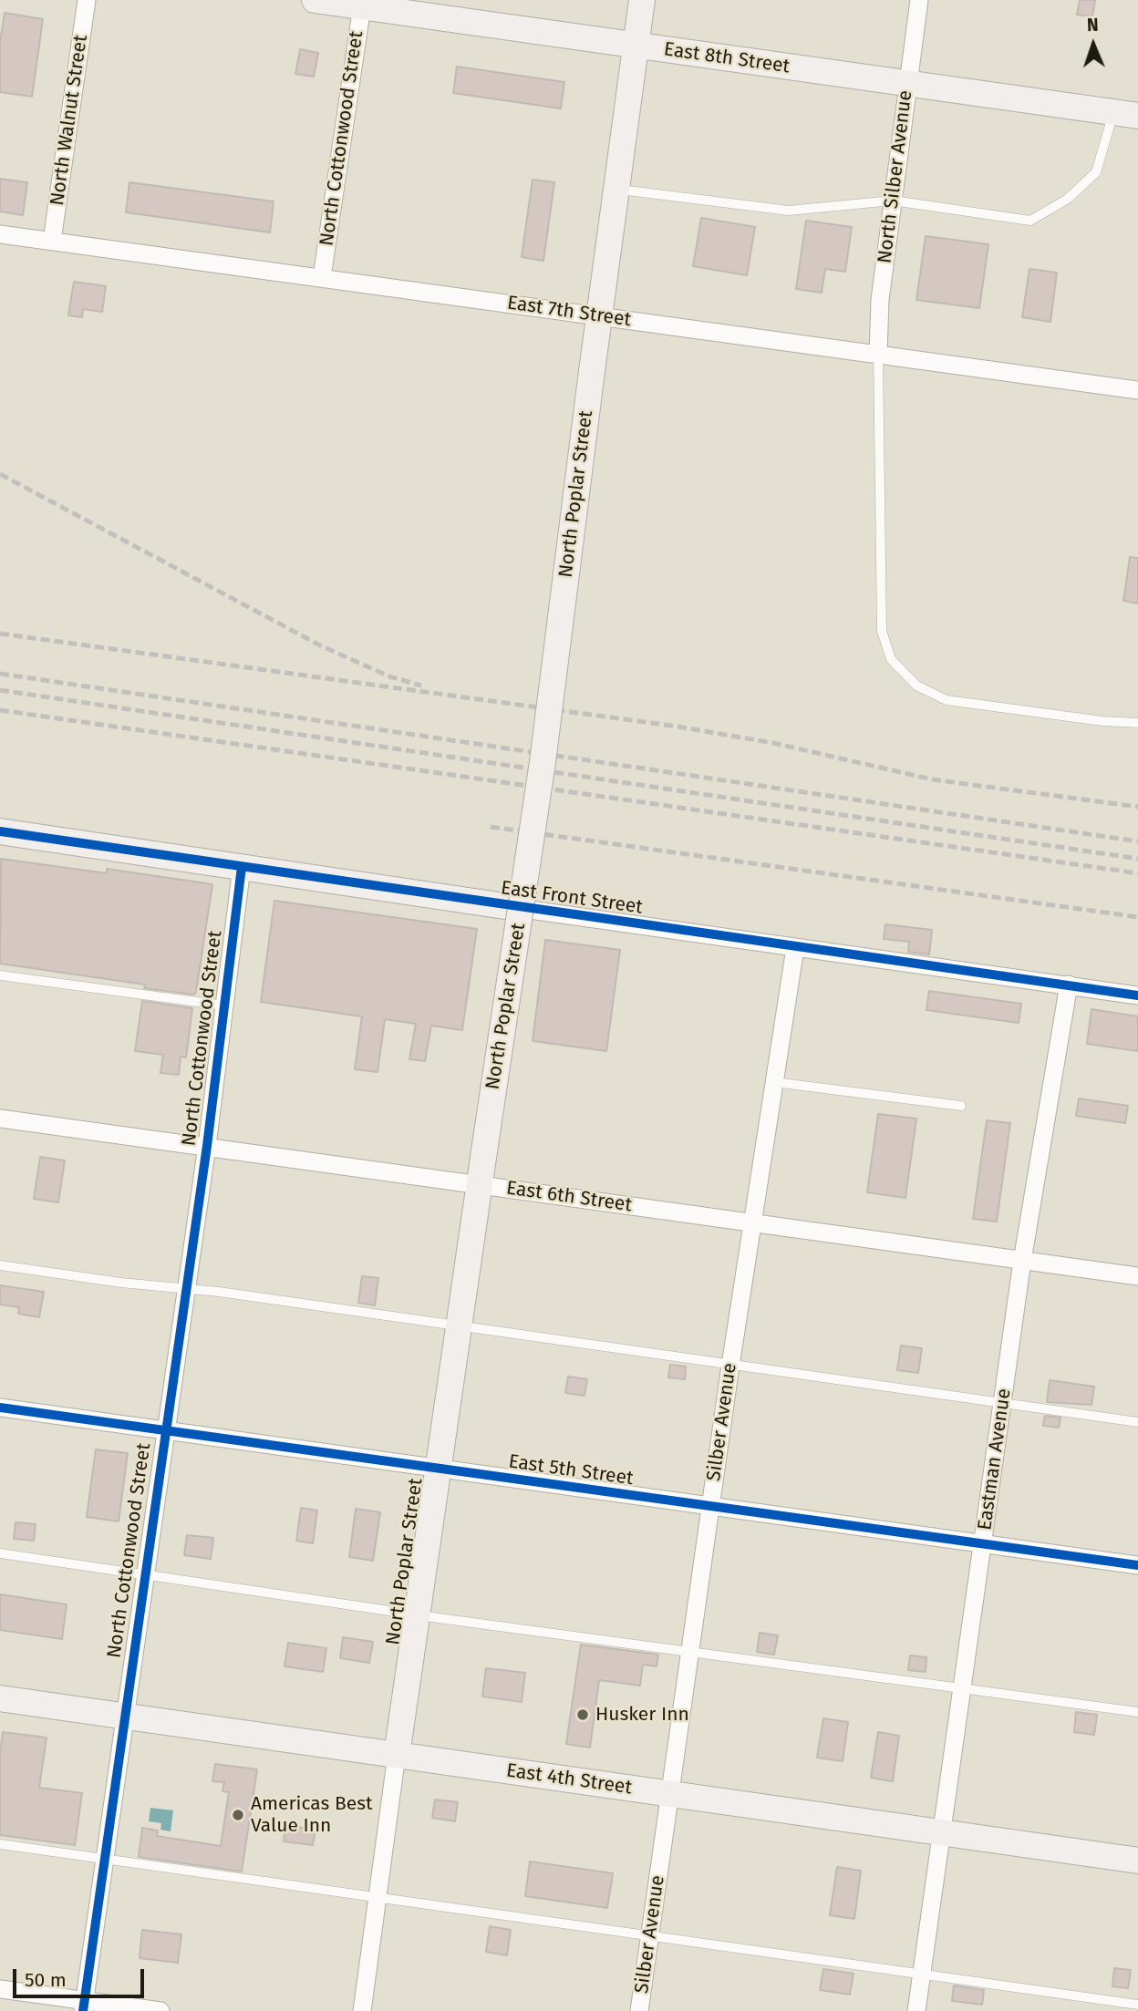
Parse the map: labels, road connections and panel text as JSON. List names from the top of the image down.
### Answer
{
  "streets": {
    "main road": [
      "East 8th Street",
      "North Poplar Street",
      "East Front Street",
      "East 4th Street"
    ],
    "street": [
      "North Walnut Street",
      "North Cottonwood Street",
      "North Silber Avenue",
      "East 7th Street",
      "East 6th Street",
      "Silber Avenue",
      "Eastman Avenue",
      "East 5th Street"
    ]
  },
  "crossings": [
    ["East 8th Street", "North Cottonwood Street"],
    ["East 8th Street", "North Silber Avenue"],
    ["East 8th Street", "North Poplar Street"],
    ["North Walnut Street", "East 7th Street"],
    ["North Cottonwood Street", "East 7th Street"],
    ["North Cottonwood Street", "East Front Street"],
    ["North Cottonwood Street", "East 6th Street"],
    ["North Cottonwood Street", "East 5th Street"],
    ["North Cottonwood Street", "East 4th Street"],
    ["North Silber Avenue", "East 7th Street"],
    ["East 7th Street", "North Poplar Street"],
    ["North Poplar Street", "East 6th Street"],
    ["North Poplar Street", "East 5th Street"],
    ["North Poplar Street", "East 4th Street"],
    ["East Front Street", "Silber Avenue"],
    ["East Front Street", "Eastman Avenue"],
    ["East 6th Street", "Silber Avenue"],
    ["East 6th Street", "Eastman Avenue"],
    ["Silber Avenue", "East 5th Street"],
    ["Silber Avenue", "East 4th Street"],
    ["Eastman Avenue", "East 5th Street"],
    ["Eastman Avenue", "East 4th Street"]
  ],
  "places": ["Husker Inn", "Americas Best Value Inn"],
  "scale_bar": "50 m",
  "north": "top"
}
